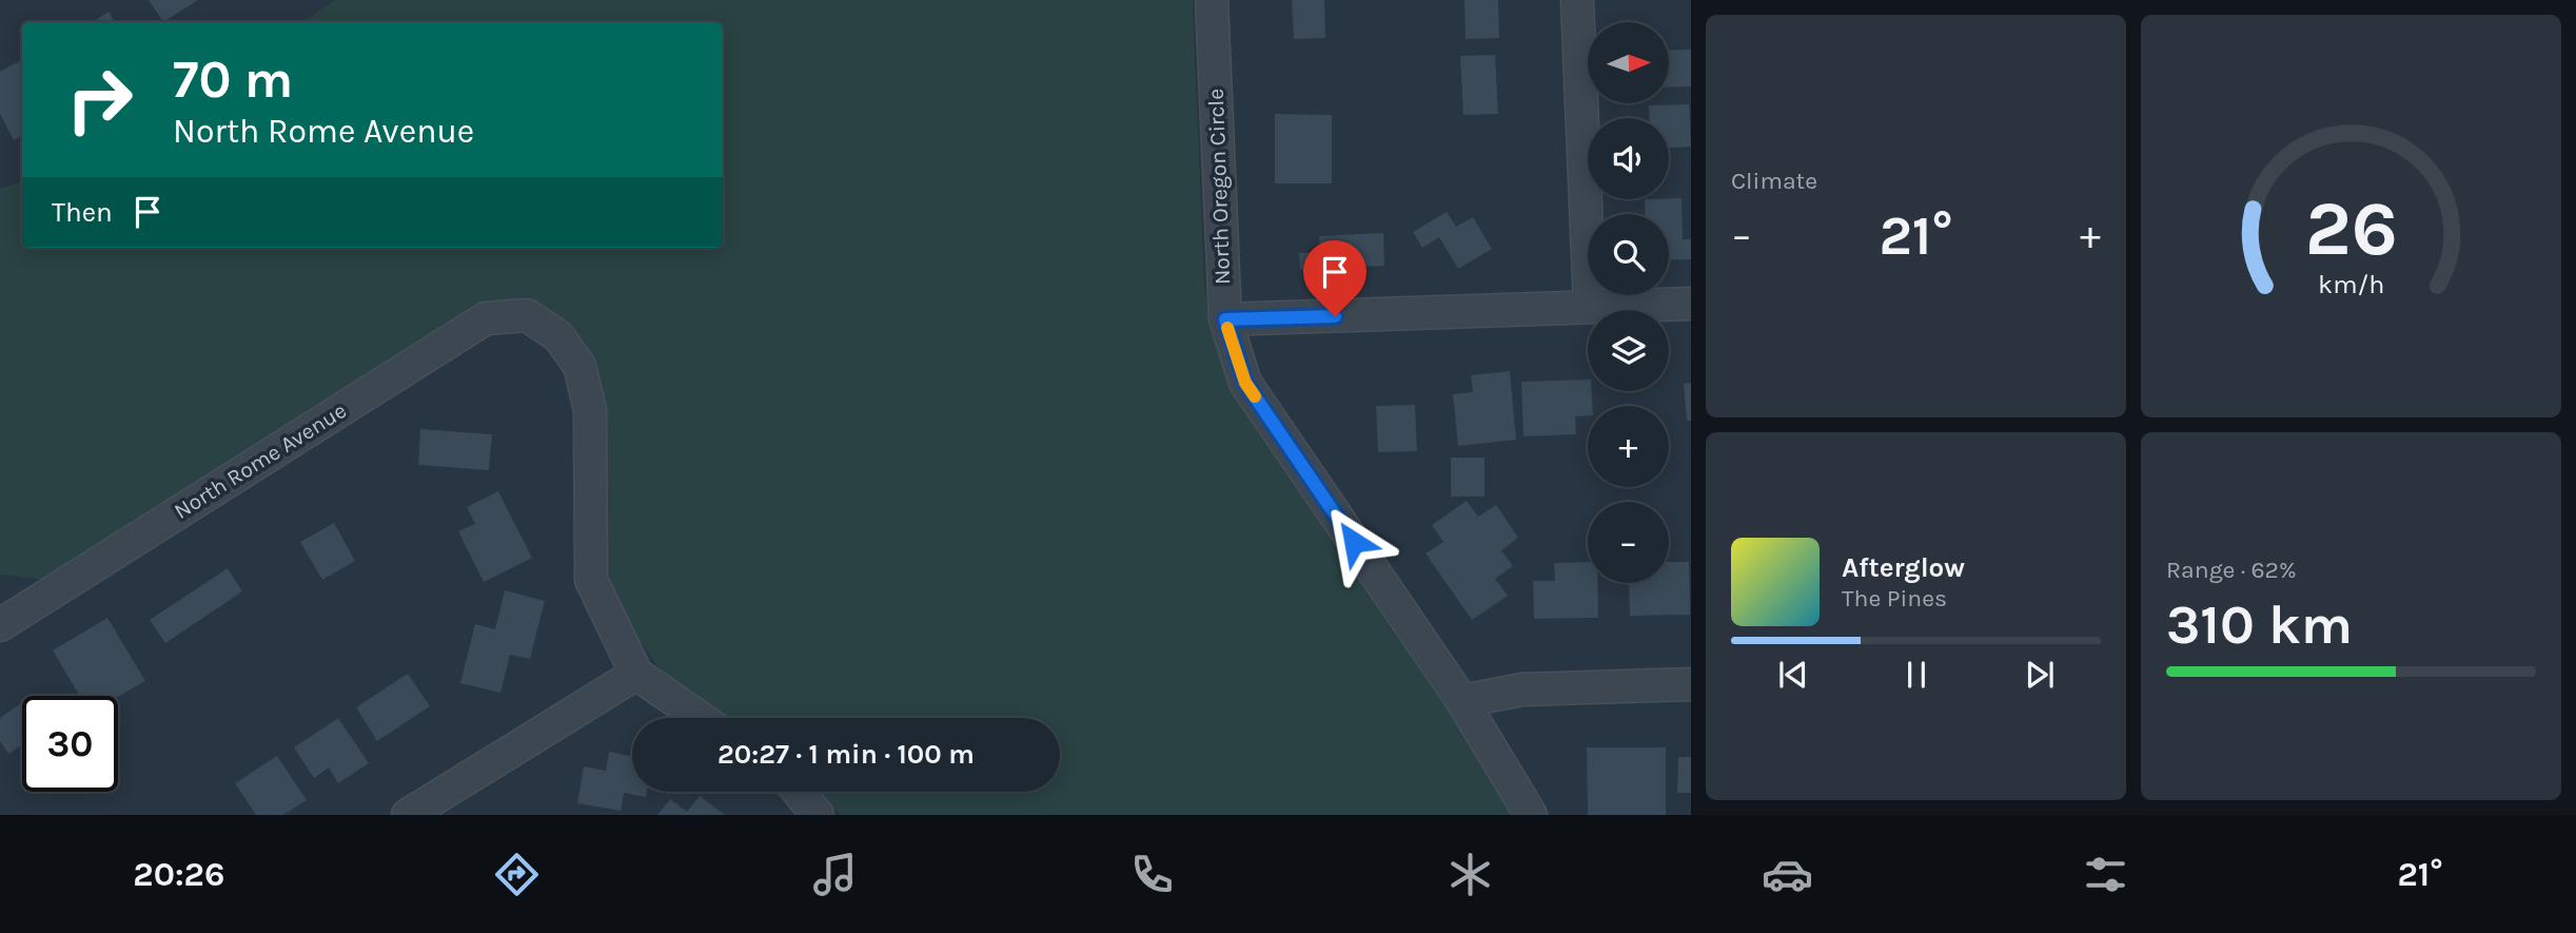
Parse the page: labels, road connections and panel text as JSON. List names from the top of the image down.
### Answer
{
  "streets": {
    "street": ["North Oregon Circle", "North Rome Avenue"]
  },
  "north": "right",
  "page": {
    "tile": [
      "Climate",
      ["Range · 62%", "310 km"]
    ],
    "map_buttons": ["+", "−"],
    "turn": ["70 m", "North Rome Avenue"],
    "then": "Then",
    "heat": ["−", "21°", "+"],
    "song": ["Afterglow", "The Pines"],
    "limit": "30",
    "trip": "20:27 · 1 min · 100 m",
    "tabs": ["20:26", "21°"],
    "gauge": ["26", "km/h"]
  }
}
